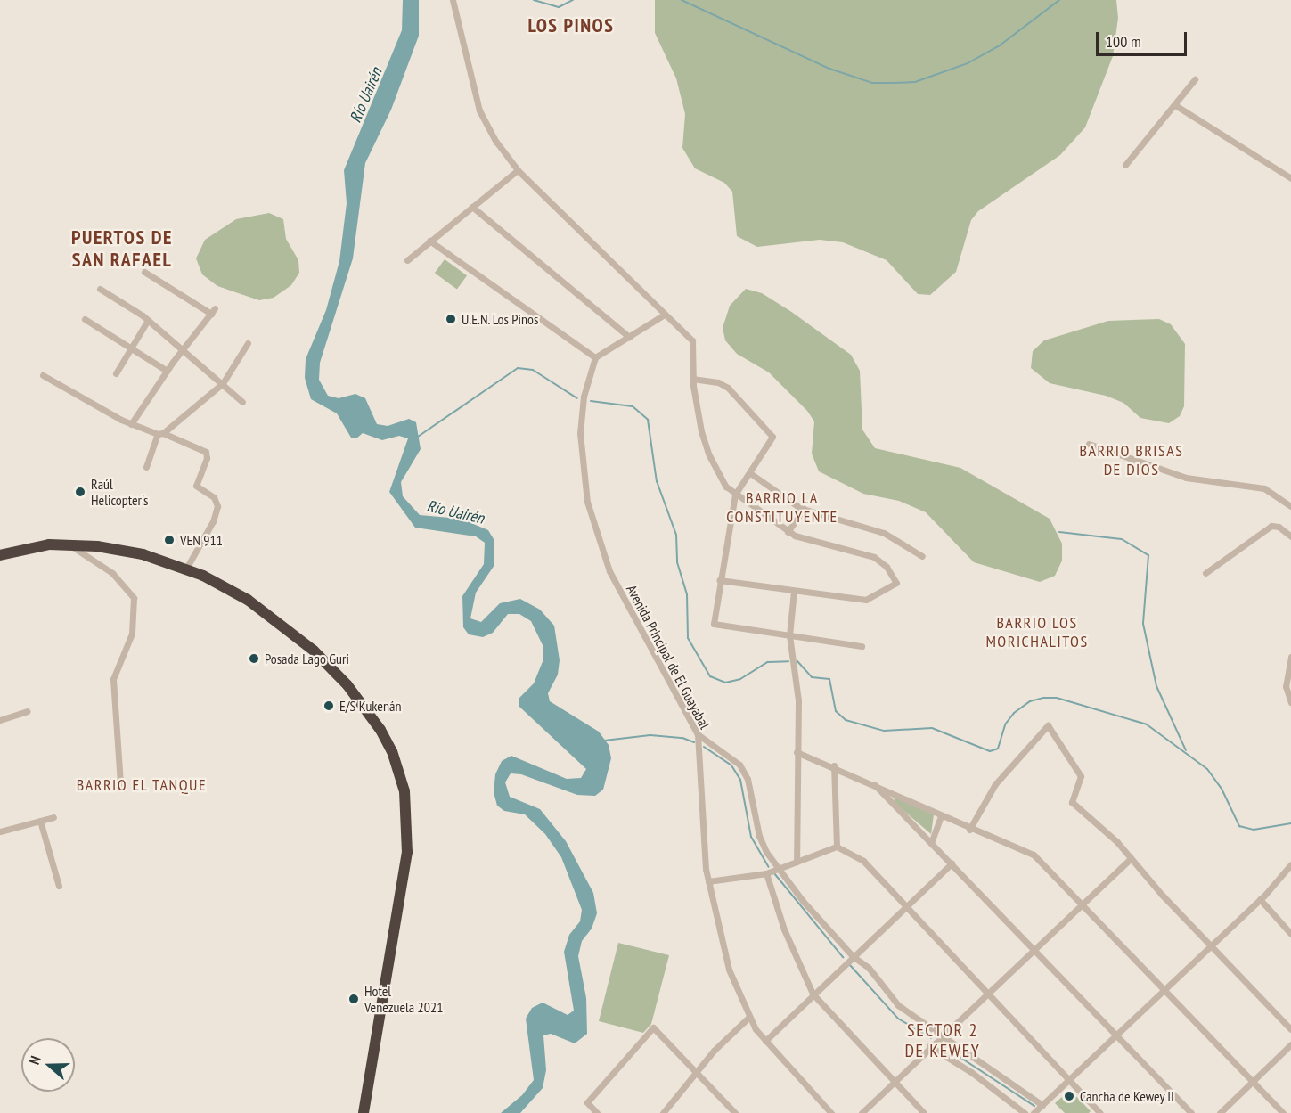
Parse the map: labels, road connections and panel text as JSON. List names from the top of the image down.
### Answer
{
  "streets": {
    "street": ["Avenida Principal de El Guayabal"]
  },
  "districts": [
    "LOS PINOS",
    "PUERTOS DE SAN RAFAEL",
    "BARRIO BRISAS DE DIOS",
    "BARRIO LA CONSTITUYENTE",
    "BARRIO LOS MORICHALITOS",
    "BARRIO EL TANQUE",
    "SECTOR 2 DE KEWEY"
  ],
  "water": ["Río Uairén"],
  "places": [
    "U.E.N. Los Pinos",
    "Raúl Helicopter's",
    "VEN 911",
    "Posada Lago Guri",
    "E/S Kukenán",
    "Hotel Venezuela 2021",
    "Cancha de Kewey II"
  ],
  "scale_bar": "100 m",
  "north": "left"
}
